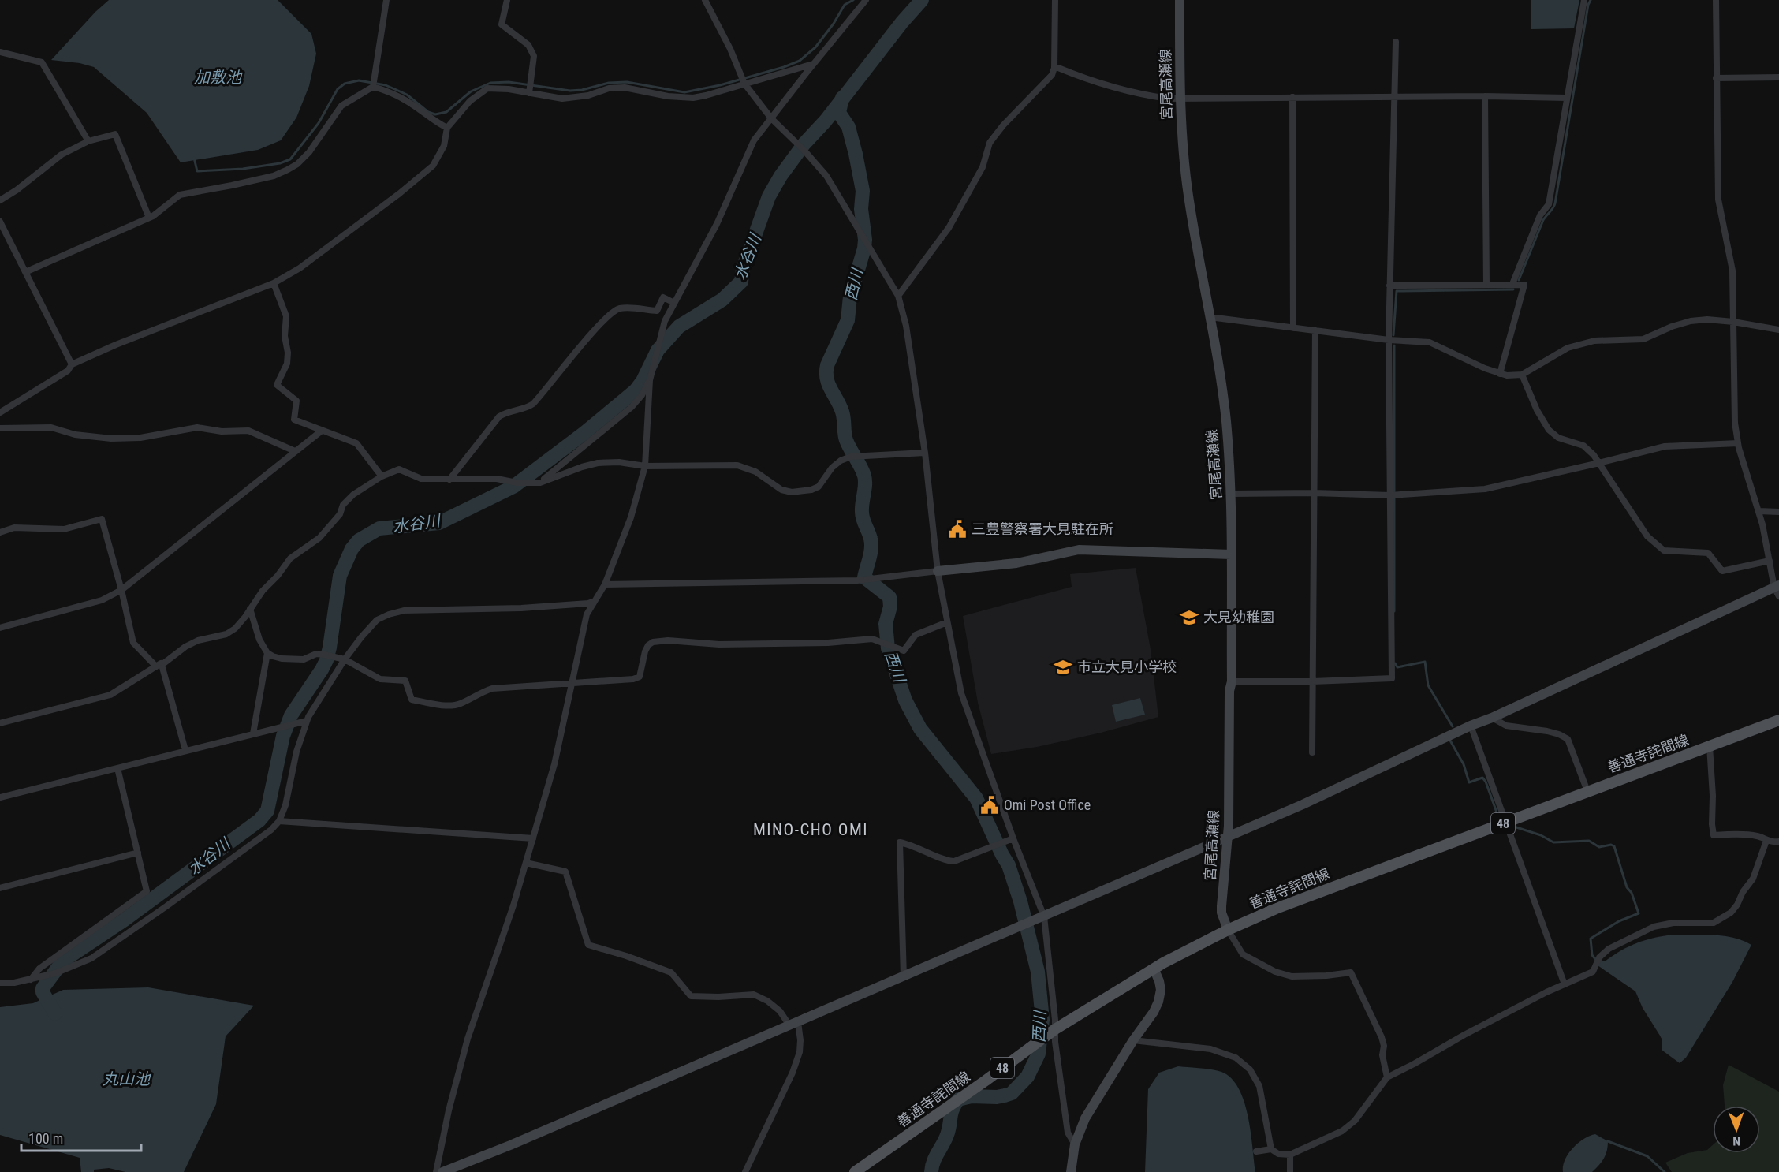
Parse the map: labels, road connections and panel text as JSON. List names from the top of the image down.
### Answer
{
  "streets": {
    "main road": ["善通寺詫間線", "48"],
    "street": ["宮尾高瀬線"]
  },
  "crossings": [
    ["宮尾高瀬線", "善通寺詫間線"]
  ],
  "districts": ["MINO-CHO OMI"],
  "water": [
    "加敷池",
    "水谷川",
    "西川",
    "丸山池"
  ],
  "places": {
    "public building": ["三豊警察署大見駐在所", "Omi Post Office"],
    "school or university": ["大見幼稚園", "市立大見小学校"]
  },
  "scale_bar": "100 m",
  "north": "bottom"
}
